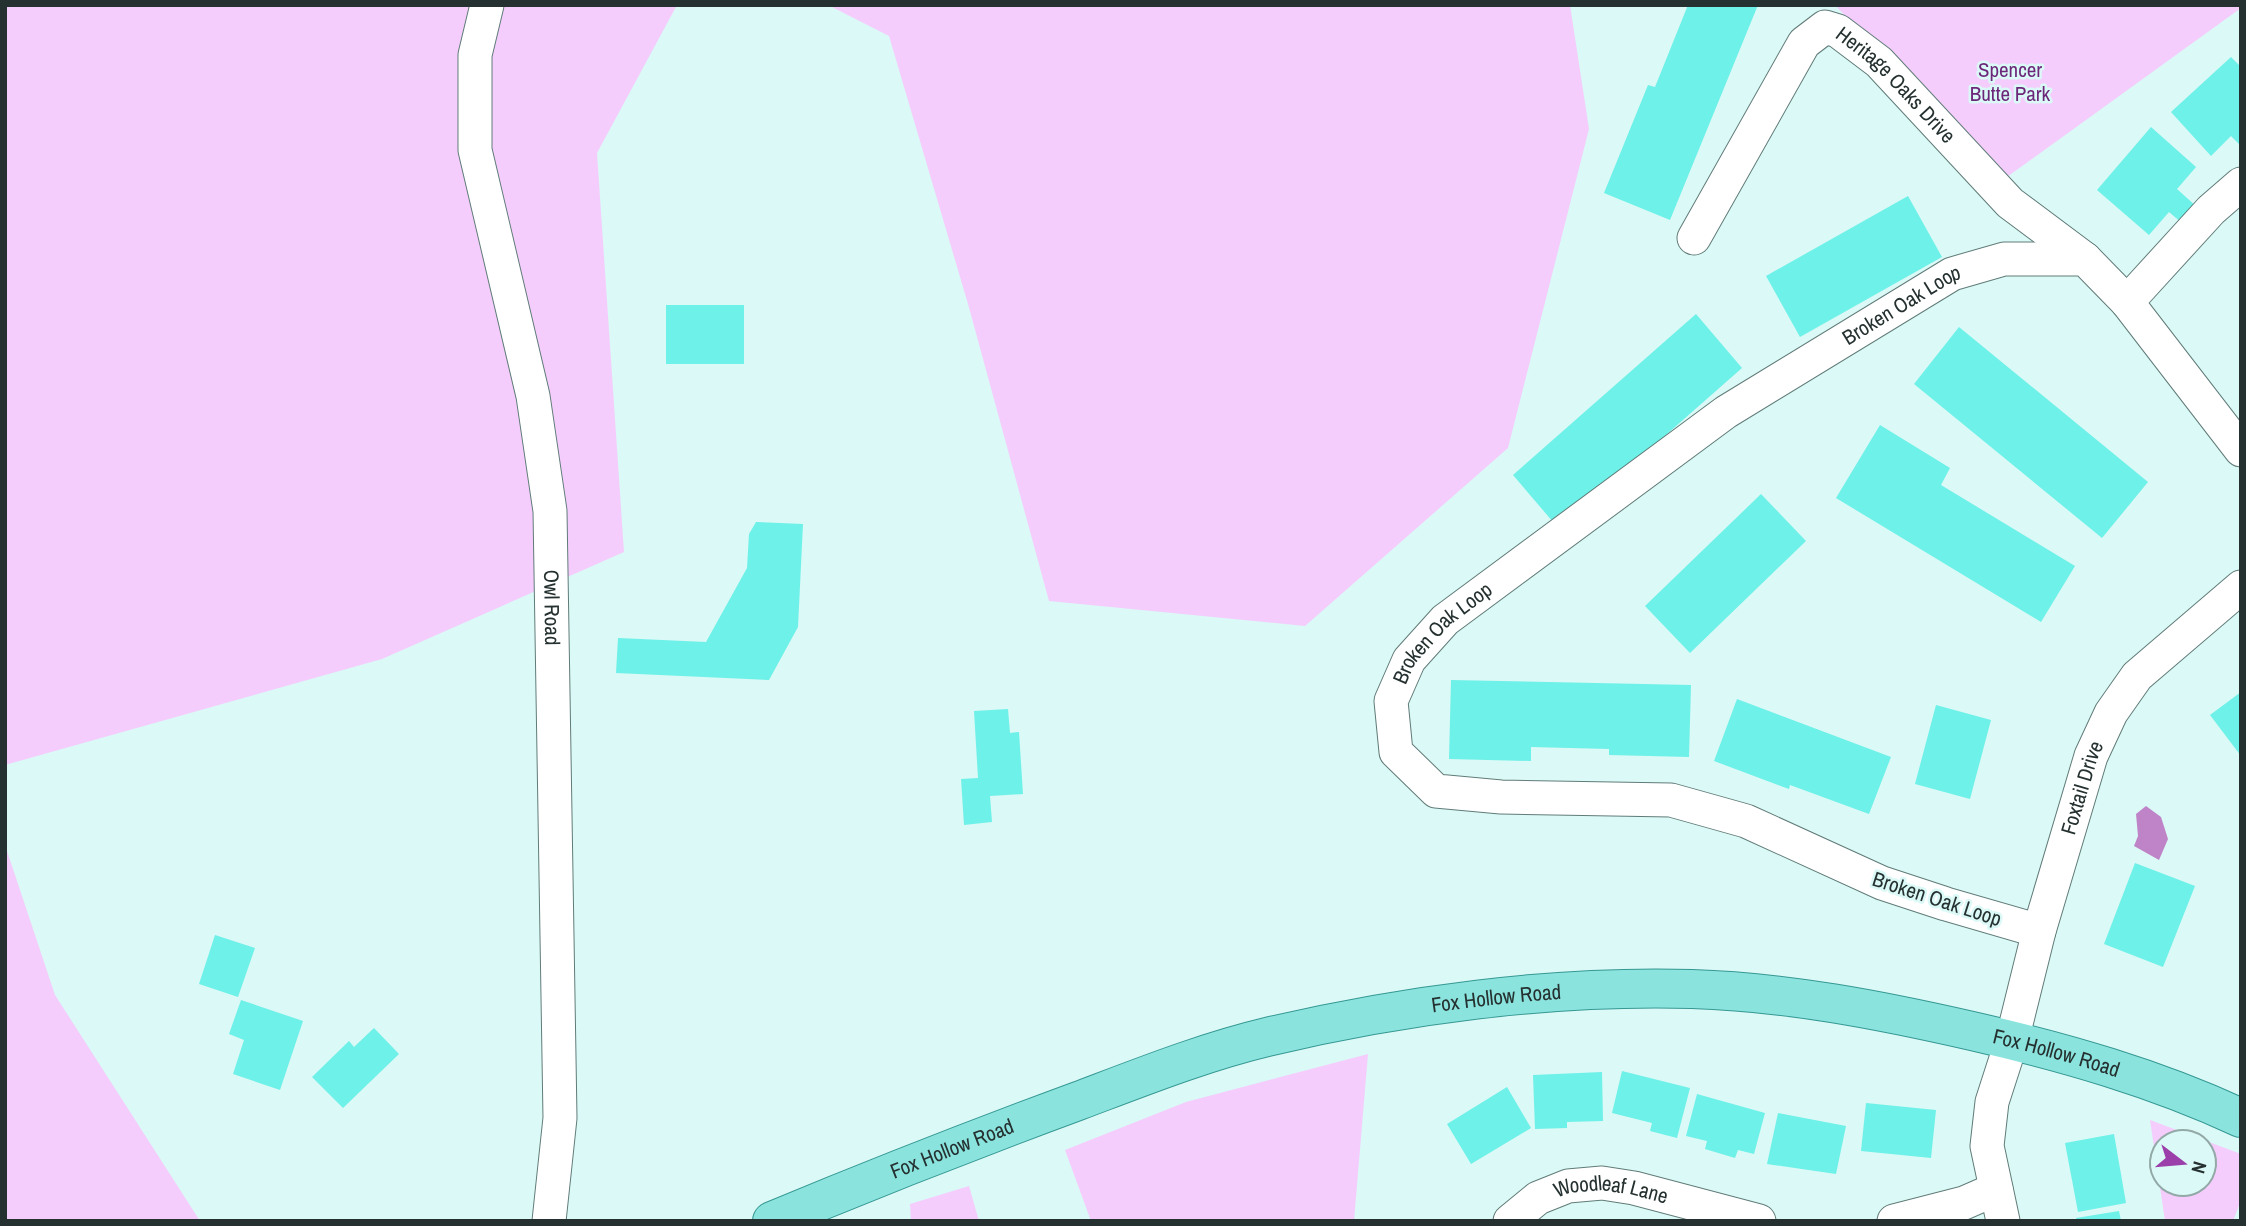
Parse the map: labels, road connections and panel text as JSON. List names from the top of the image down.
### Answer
{
  "streets": {
    "main road": ["Fox Hollow Road"],
    "street": [
      "Heritage Oaks Drive",
      "Broken Oak Loop",
      "Owl Road",
      "Foxtail Drive",
      "Woodleaf Lane"
    ]
  },
  "crossings": [
    ["Heritage Oaks Drive", "Broken Oak Loop"],
    ["Broken Oak Loop", "Foxtail Drive"],
    ["Foxtail Drive", "Fox Hollow Road"]
  ],
  "parks": ["Spencer Butte Park"],
  "north": "right"
}
